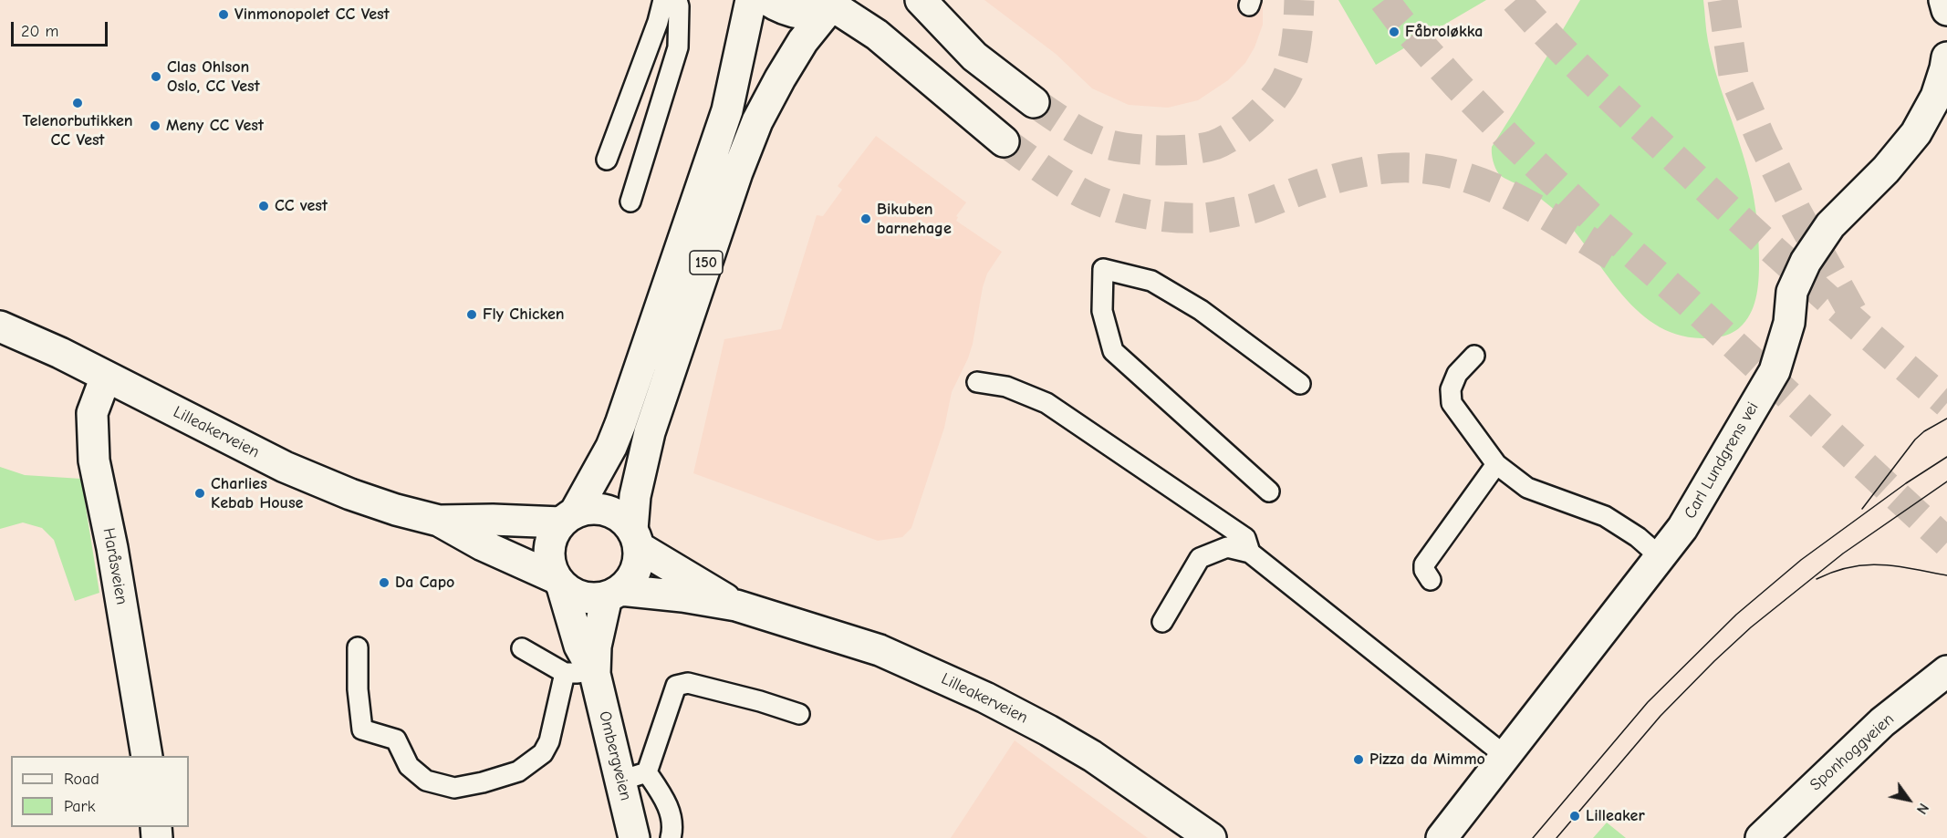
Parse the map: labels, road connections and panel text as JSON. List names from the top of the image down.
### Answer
{
  "streets": {
    "main road": [
      "150",
      "Lilleakerveien",
      "Carl Lundgrens vei",
      "Haråsveien",
      "Sponhoggveien",
      "Ombergveien"
    ]
  },
  "crossings": [
    ["150", "Lilleakerveien"],
    ["150", "Ombergveien"],
    ["Lilleakerveien", "Haråsveien"],
    ["Lilleakerveien", "Ombergveien"]
  ],
  "places": [
    "Vinmonopolet CC Vest",
    "Fåbroløkka",
    "Clas Ohlson Oslo, CC Vest",
    "Telenorbutikken CC Vest",
    "Meny CC Vest",
    "CC vest",
    "Bikuben barnehage",
    "Fly Chicken",
    "Charlies Kebab House",
    "Da Capo",
    "Pizza da Mimmo",
    "Lilleaker"
  ],
  "legend": ["Road", "Park"],
  "scale_bar": "20 m",
  "north": "bottom right"
}
